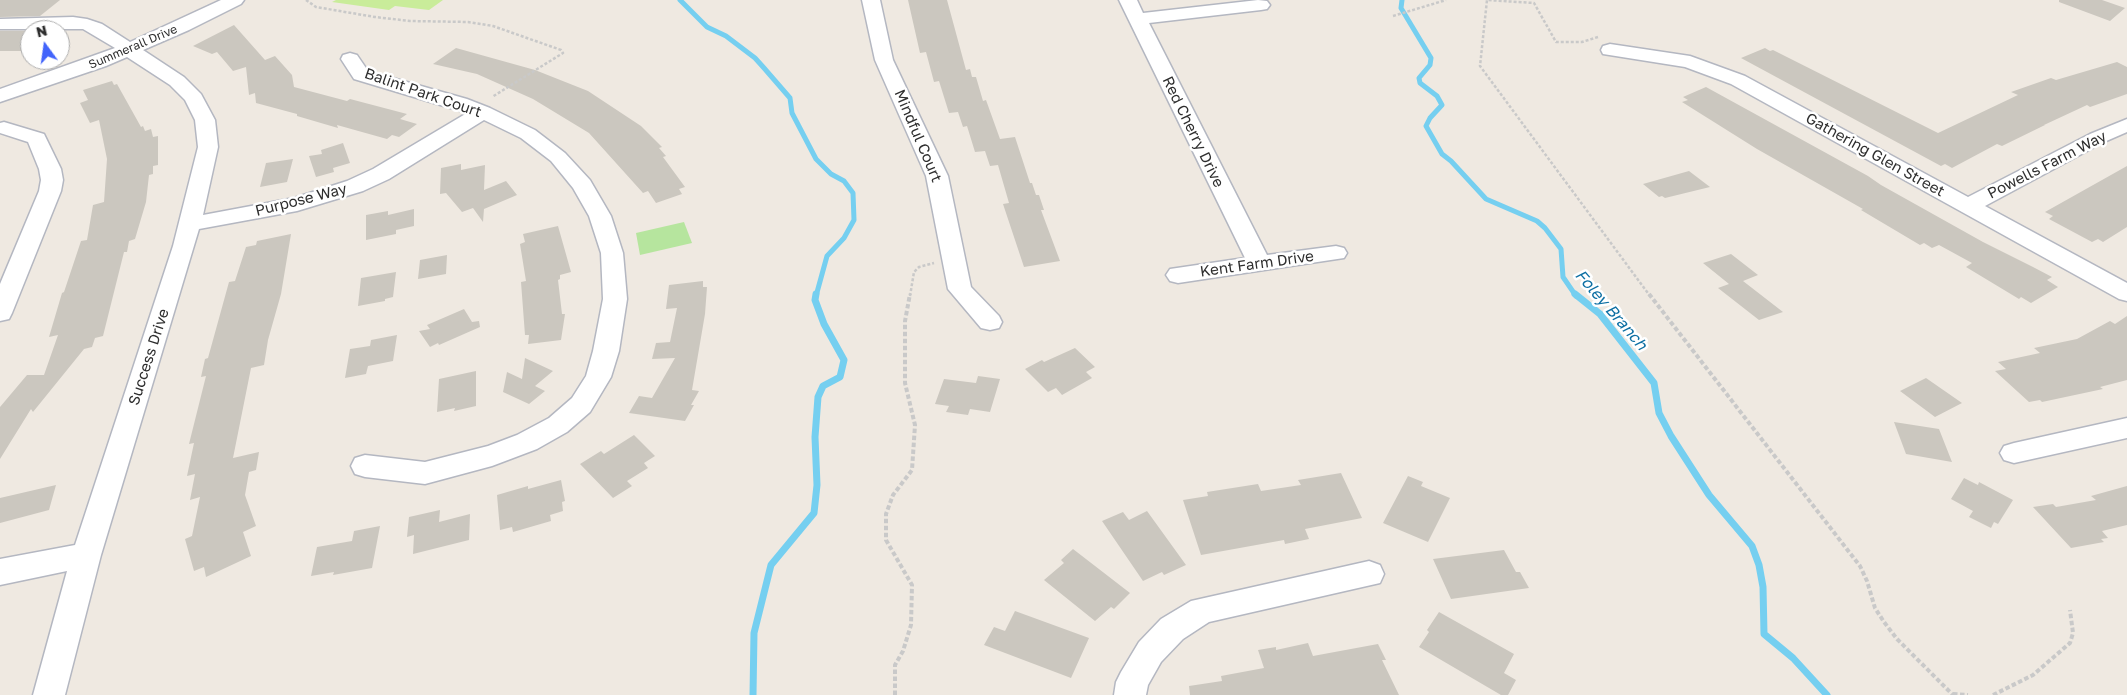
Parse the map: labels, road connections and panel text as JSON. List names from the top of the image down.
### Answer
{
  "streets": {
    "street": [
      "Summerall Drive",
      "Balint Park Court",
      "Red Cherry Drive",
      "Mindful Court",
      "Gathering Glen Street",
      "Powells Farm Way",
      "Purpose Way",
      "Kent Farm Drive",
      "Success Drive"
    ]
  },
  "crossings": [
    ["Summerall Drive", "Success Drive"],
    ["Balint Park Court", "Purpose Way"],
    ["Red Cherry Drive", "Kent Farm Drive"],
    ["Gathering Glen Street", "Powells Farm Way"],
    ["Purpose Way", "Success Drive"]
  ],
  "water": ["Foley Branch"],
  "north": "top"
}
